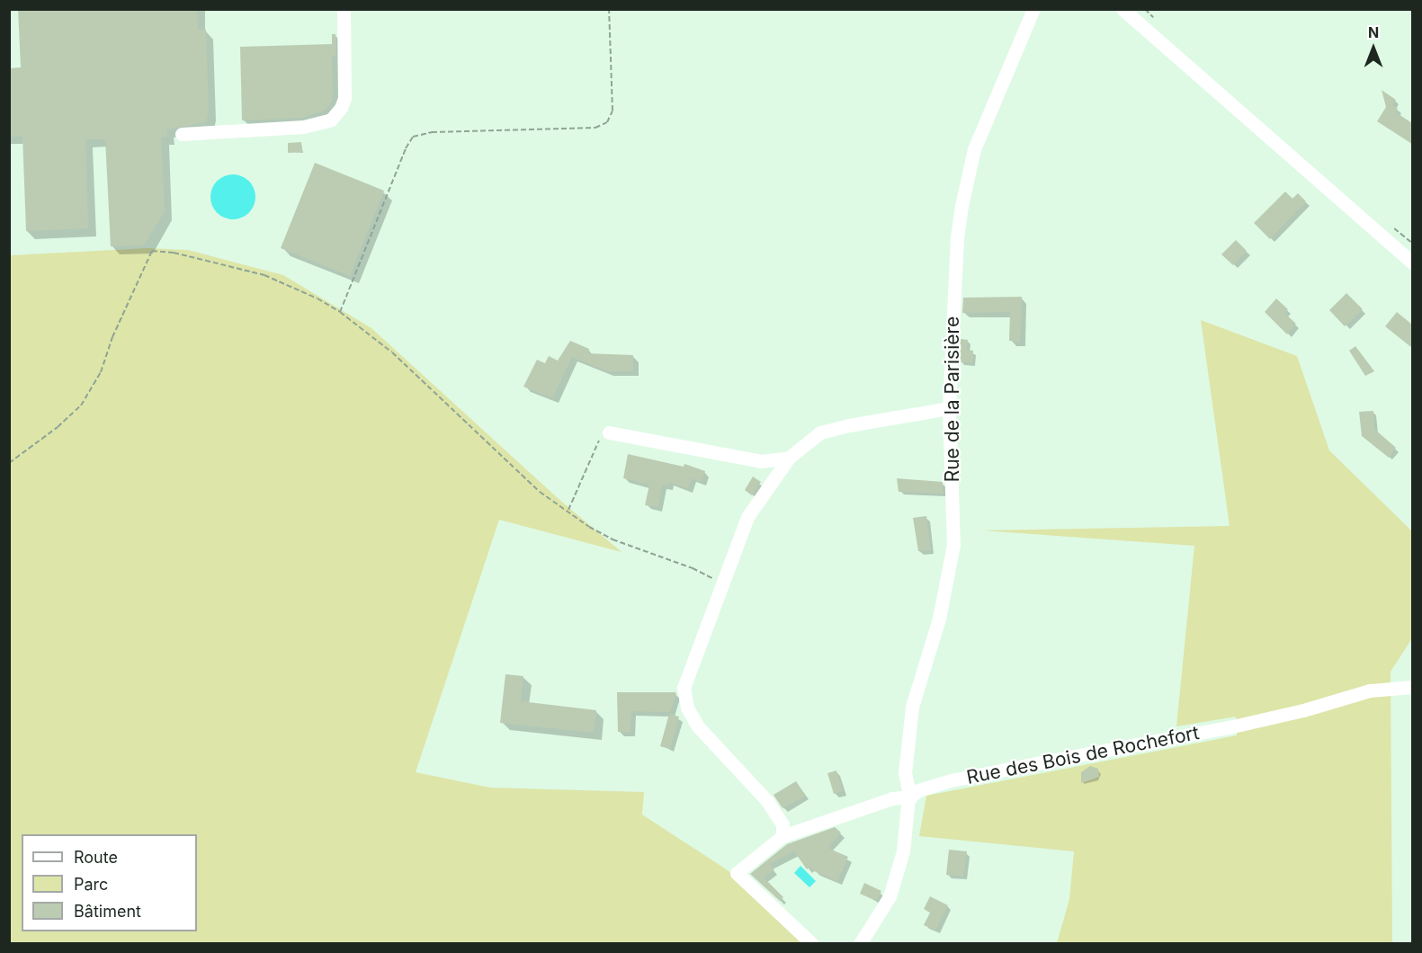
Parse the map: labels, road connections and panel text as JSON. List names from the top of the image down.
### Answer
{
  "streets": {
    "street": ["Rue de la Parisière", "Rue des Bois de Rochefort"]
  },
  "crossings": [
    ["Rue de la Parisière", "Rue des Bois de Rochefort"]
  ],
  "legend": ["Route", "Parc", "Bâtiment"],
  "north": "top"
}
